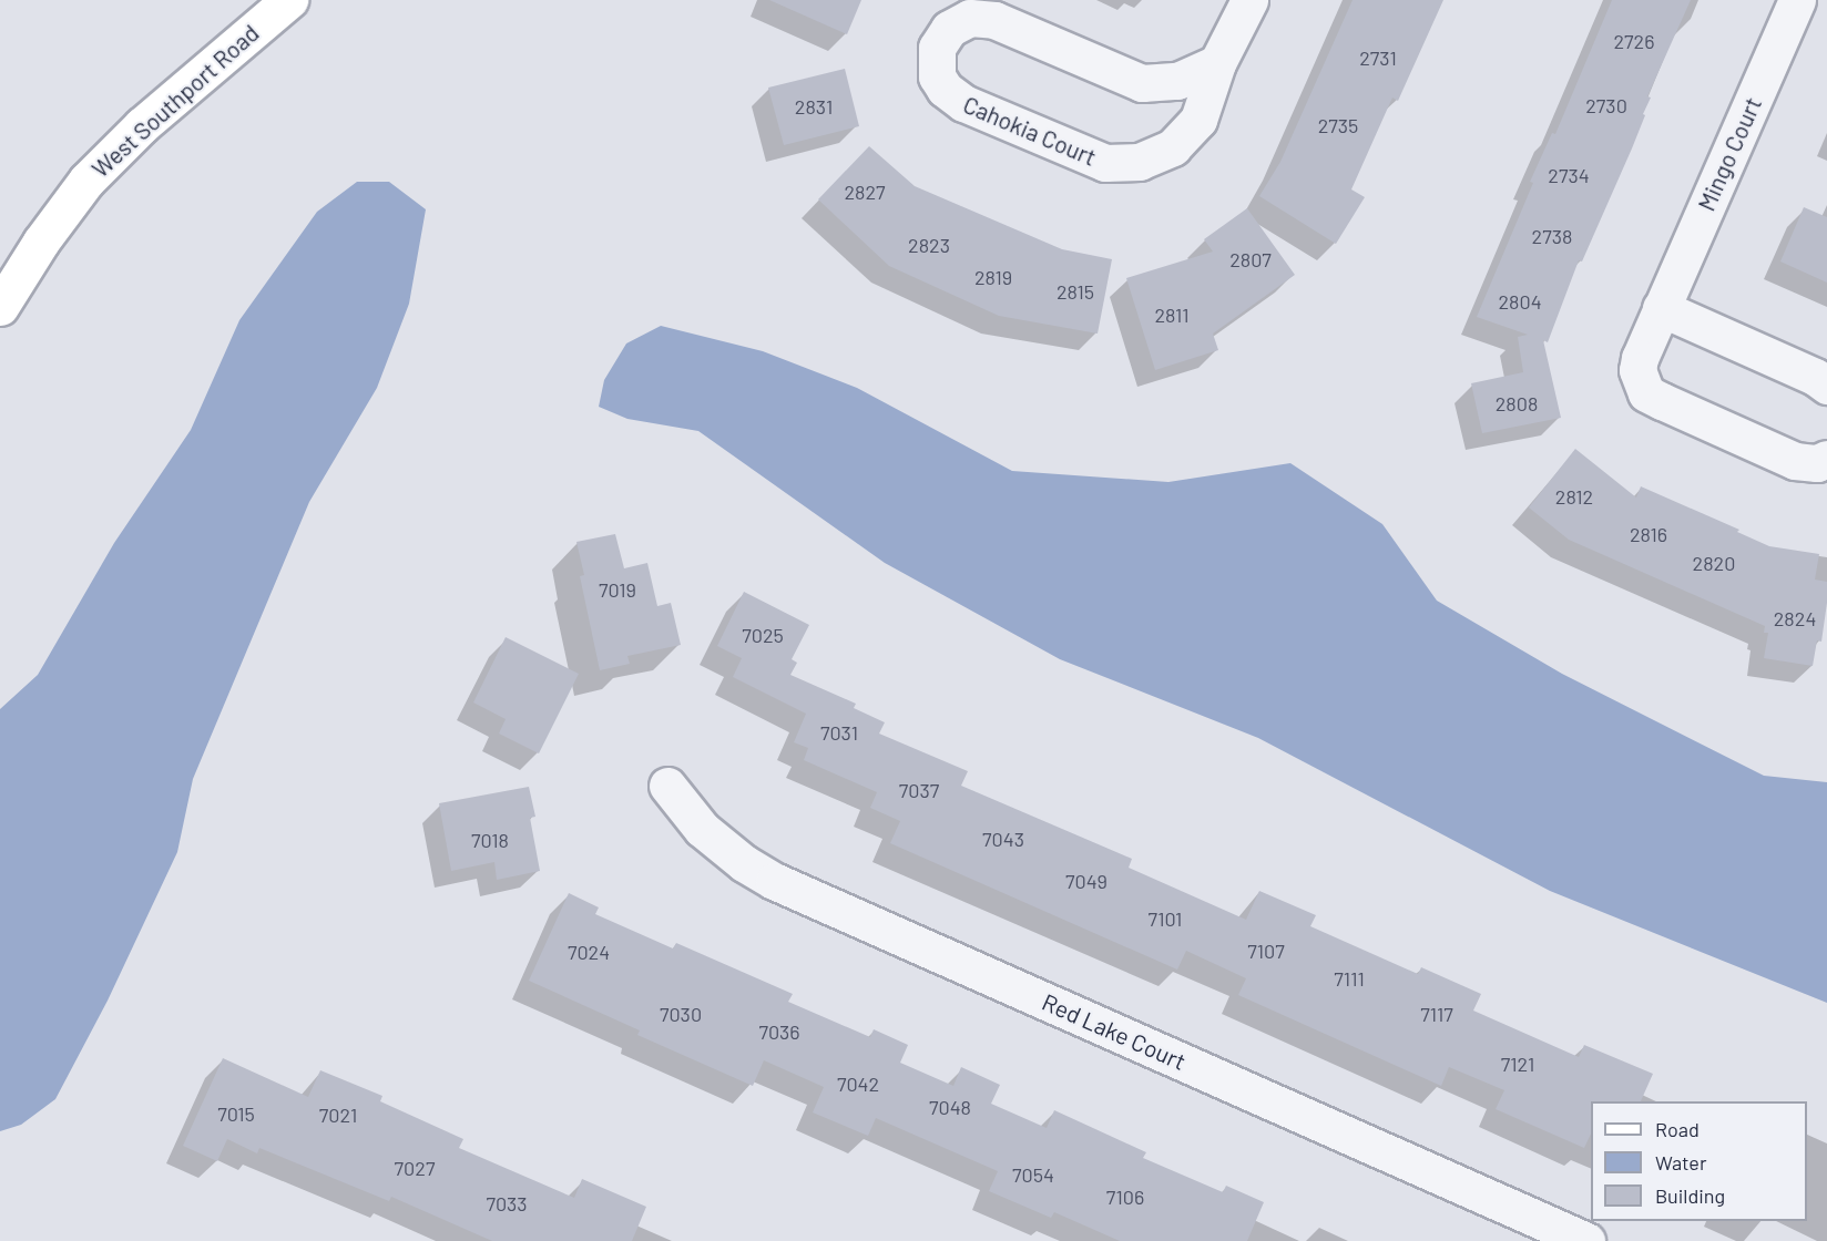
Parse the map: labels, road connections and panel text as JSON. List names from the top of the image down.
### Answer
{
  "streets": {
    "main road": ["West Southport Road"],
    "street": ["Cahokia Court", "Mingo Court", "Red Lake Court"]
  },
  "house_numbers": [
    "2726",
    "2731",
    "2730",
    "2831",
    "2735",
    "2734",
    "2827",
    "2738",
    "2823",
    "2807",
    "2819",
    "2815",
    "2804",
    "2811",
    "2808",
    "2812",
    "2816",
    "2820",
    "7019",
    "2824",
    "7025",
    "7031",
    "7037",
    "7043",
    "7018",
    "7049",
    "7101",
    "7107",
    "7024",
    "7111",
    "7030",
    "7117",
    "7036",
    "7121",
    "7042",
    "7048",
    "7015",
    "7021",
    "7027",
    "7054",
    "7106",
    "7033"
  ],
  "legend": ["Road", "Water", "Building"]
}
